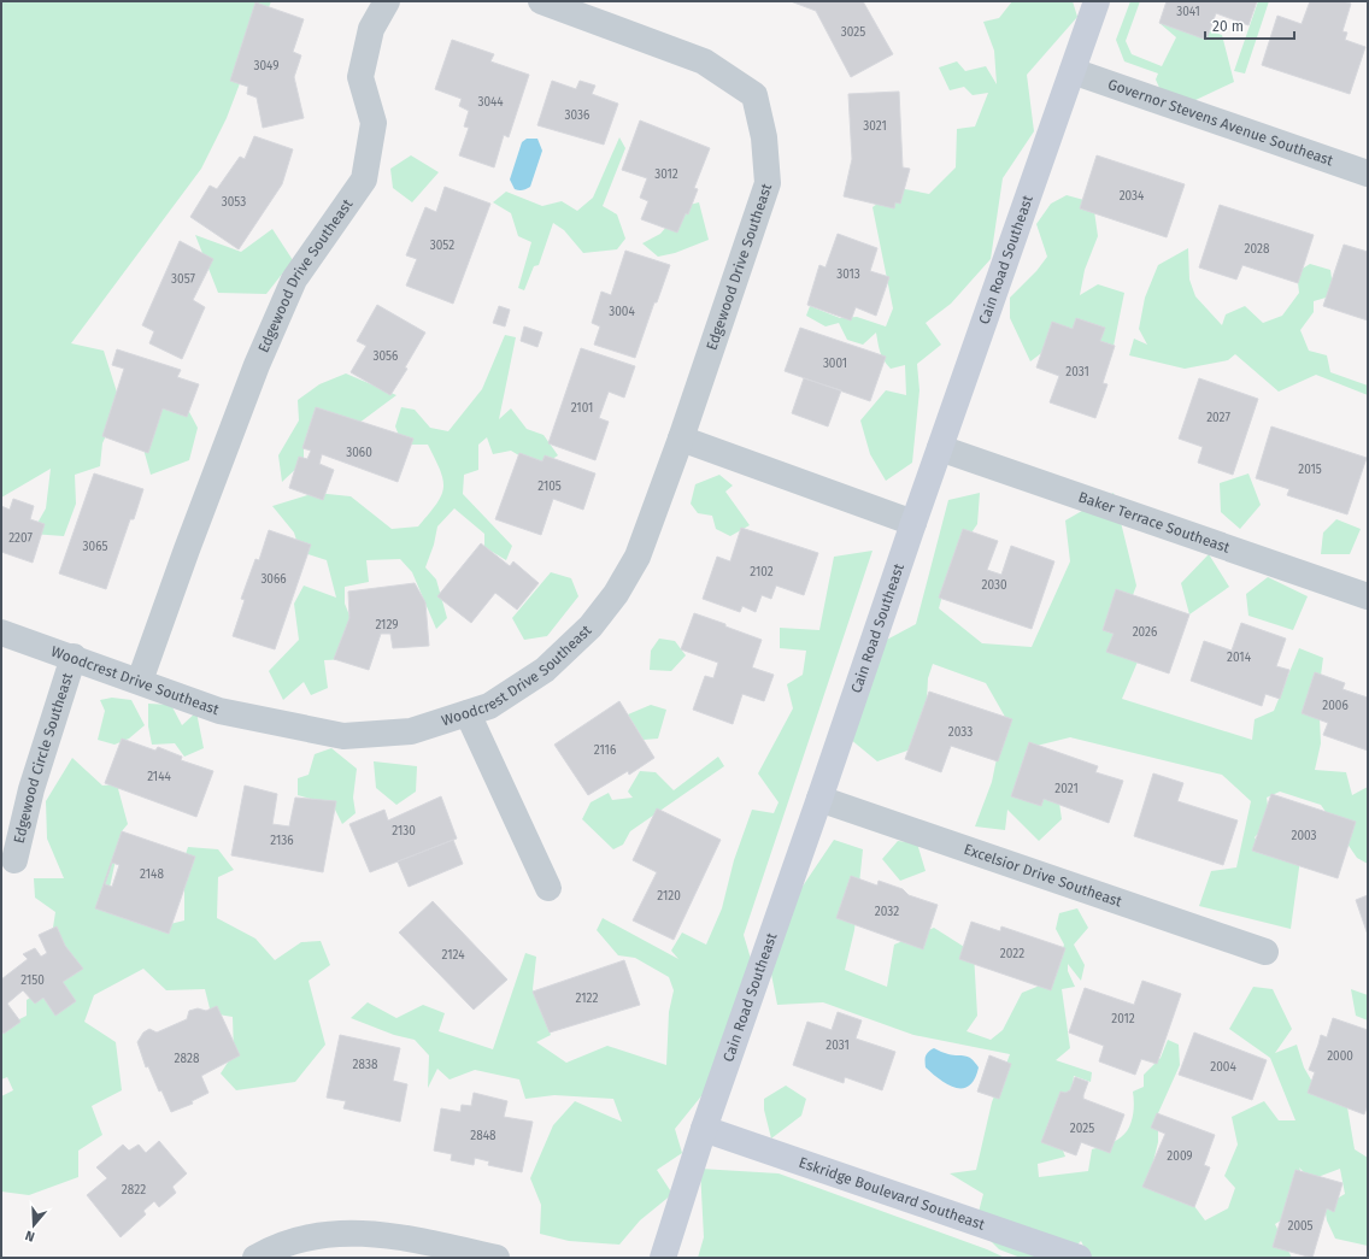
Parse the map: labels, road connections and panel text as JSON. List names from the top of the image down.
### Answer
{
  "streets": {
    "street": [
      "Governor Stevens Avenue Southeast",
      "Cain Road Southeast",
      "Edgewood Drive Southeast",
      "Baker Terrace Southeast",
      "Woodcrest Drive Southeast",
      "Edgewood Circle Southeast",
      "Excelsior Drive Southeast",
      "Eskridge Boulevard Southeast"
    ]
  },
  "crossings": [
    ["Governor Stevens Avenue Southeast", "Cain Road Southeast"],
    ["Cain Road Southeast", "Baker Terrace Southeast"],
    ["Cain Road Southeast", "Excelsior Drive Southeast"],
    ["Cain Road Southeast", "Eskridge Boulevard Southeast"],
    ["Edgewood Drive Southeast", "Woodcrest Drive Southeast"],
    ["Woodcrest Drive Southeast", "Edgewood Circle Southeast"]
  ],
  "house_numbers": [
    "3041",
    "3025",
    "3049",
    "3044",
    "3036",
    "3021",
    "3012",
    "2034",
    "3053",
    "3052",
    "2028",
    "3013",
    "3057",
    "3004",
    "3056",
    "3001",
    "2031",
    "2101",
    "2027",
    "3060",
    "2015",
    "2105",
    "2207",
    "3065",
    "2102",
    "3066",
    "2030",
    "2129",
    "2026",
    "2014",
    "2006",
    "2033",
    "2116",
    "2144",
    "2021",
    "2130",
    "2003",
    "2136",
    "2148",
    "2120",
    "2032",
    "2022",
    "2124",
    "2150",
    "2122",
    "2012",
    "2031",
    "2000",
    "2828",
    "2838",
    "2004",
    "2025",
    "2848",
    "2009",
    "2822",
    "2005"
  ],
  "scale_bar": "20 m",
  "north": "bottom"
}
